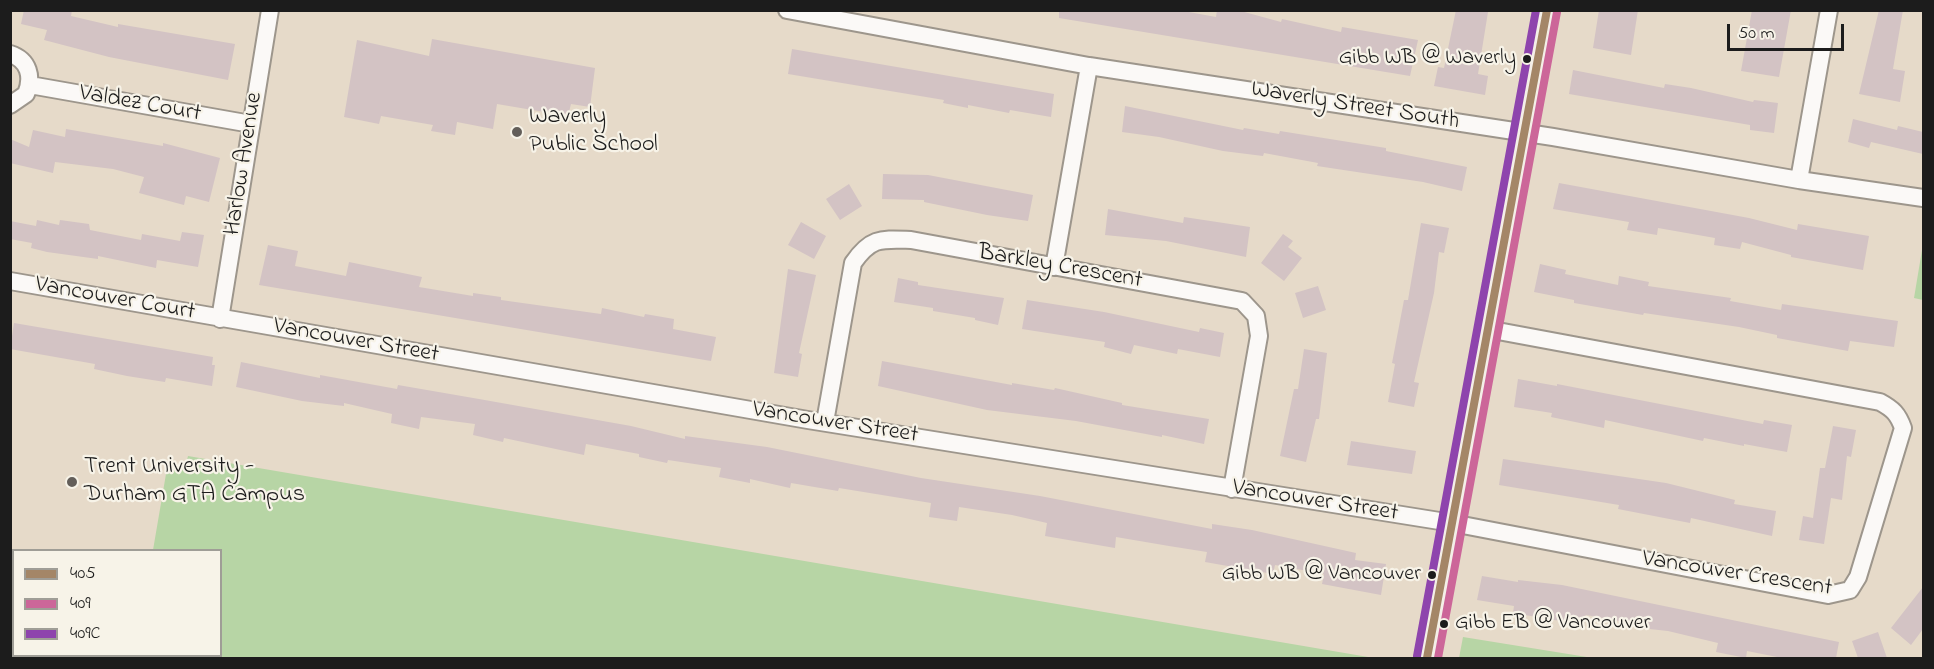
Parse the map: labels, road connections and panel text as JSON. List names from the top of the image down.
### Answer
{
  "streets": {
    "street": [
      "Valdez Court",
      "Waverly Street South",
      "Harlow Avenue",
      "Barkley Crescent",
      "Vancouver Court",
      "Vancouver Street",
      "Vancouver Crescent"
    ]
  },
  "crossings": [
    ["Valdez Court", "Harlow Avenue"],
    ["Harlow Avenue", "Vancouver Court"],
    ["Harlow Avenue", "Vancouver Street"],
    ["Barkley Crescent", "Vancouver Street"],
    ["Vancouver Court", "Vancouver Street"],
    ["Vancouver Street", "Vancouver Crescent"]
  ],
  "places": [
    "Gibb WB @ Waverly",
    "Waverly Public School",
    "Trent University - Durham GTA Campus",
    "Gibb WB @ Vancouver",
    "Gibb EB @ Vancouver"
  ],
  "lines": ["transit line 405", "transit line 409C", "transit line 409"],
  "legend": ["405", "409", "409C"],
  "scale_bar": "50 m"
}
